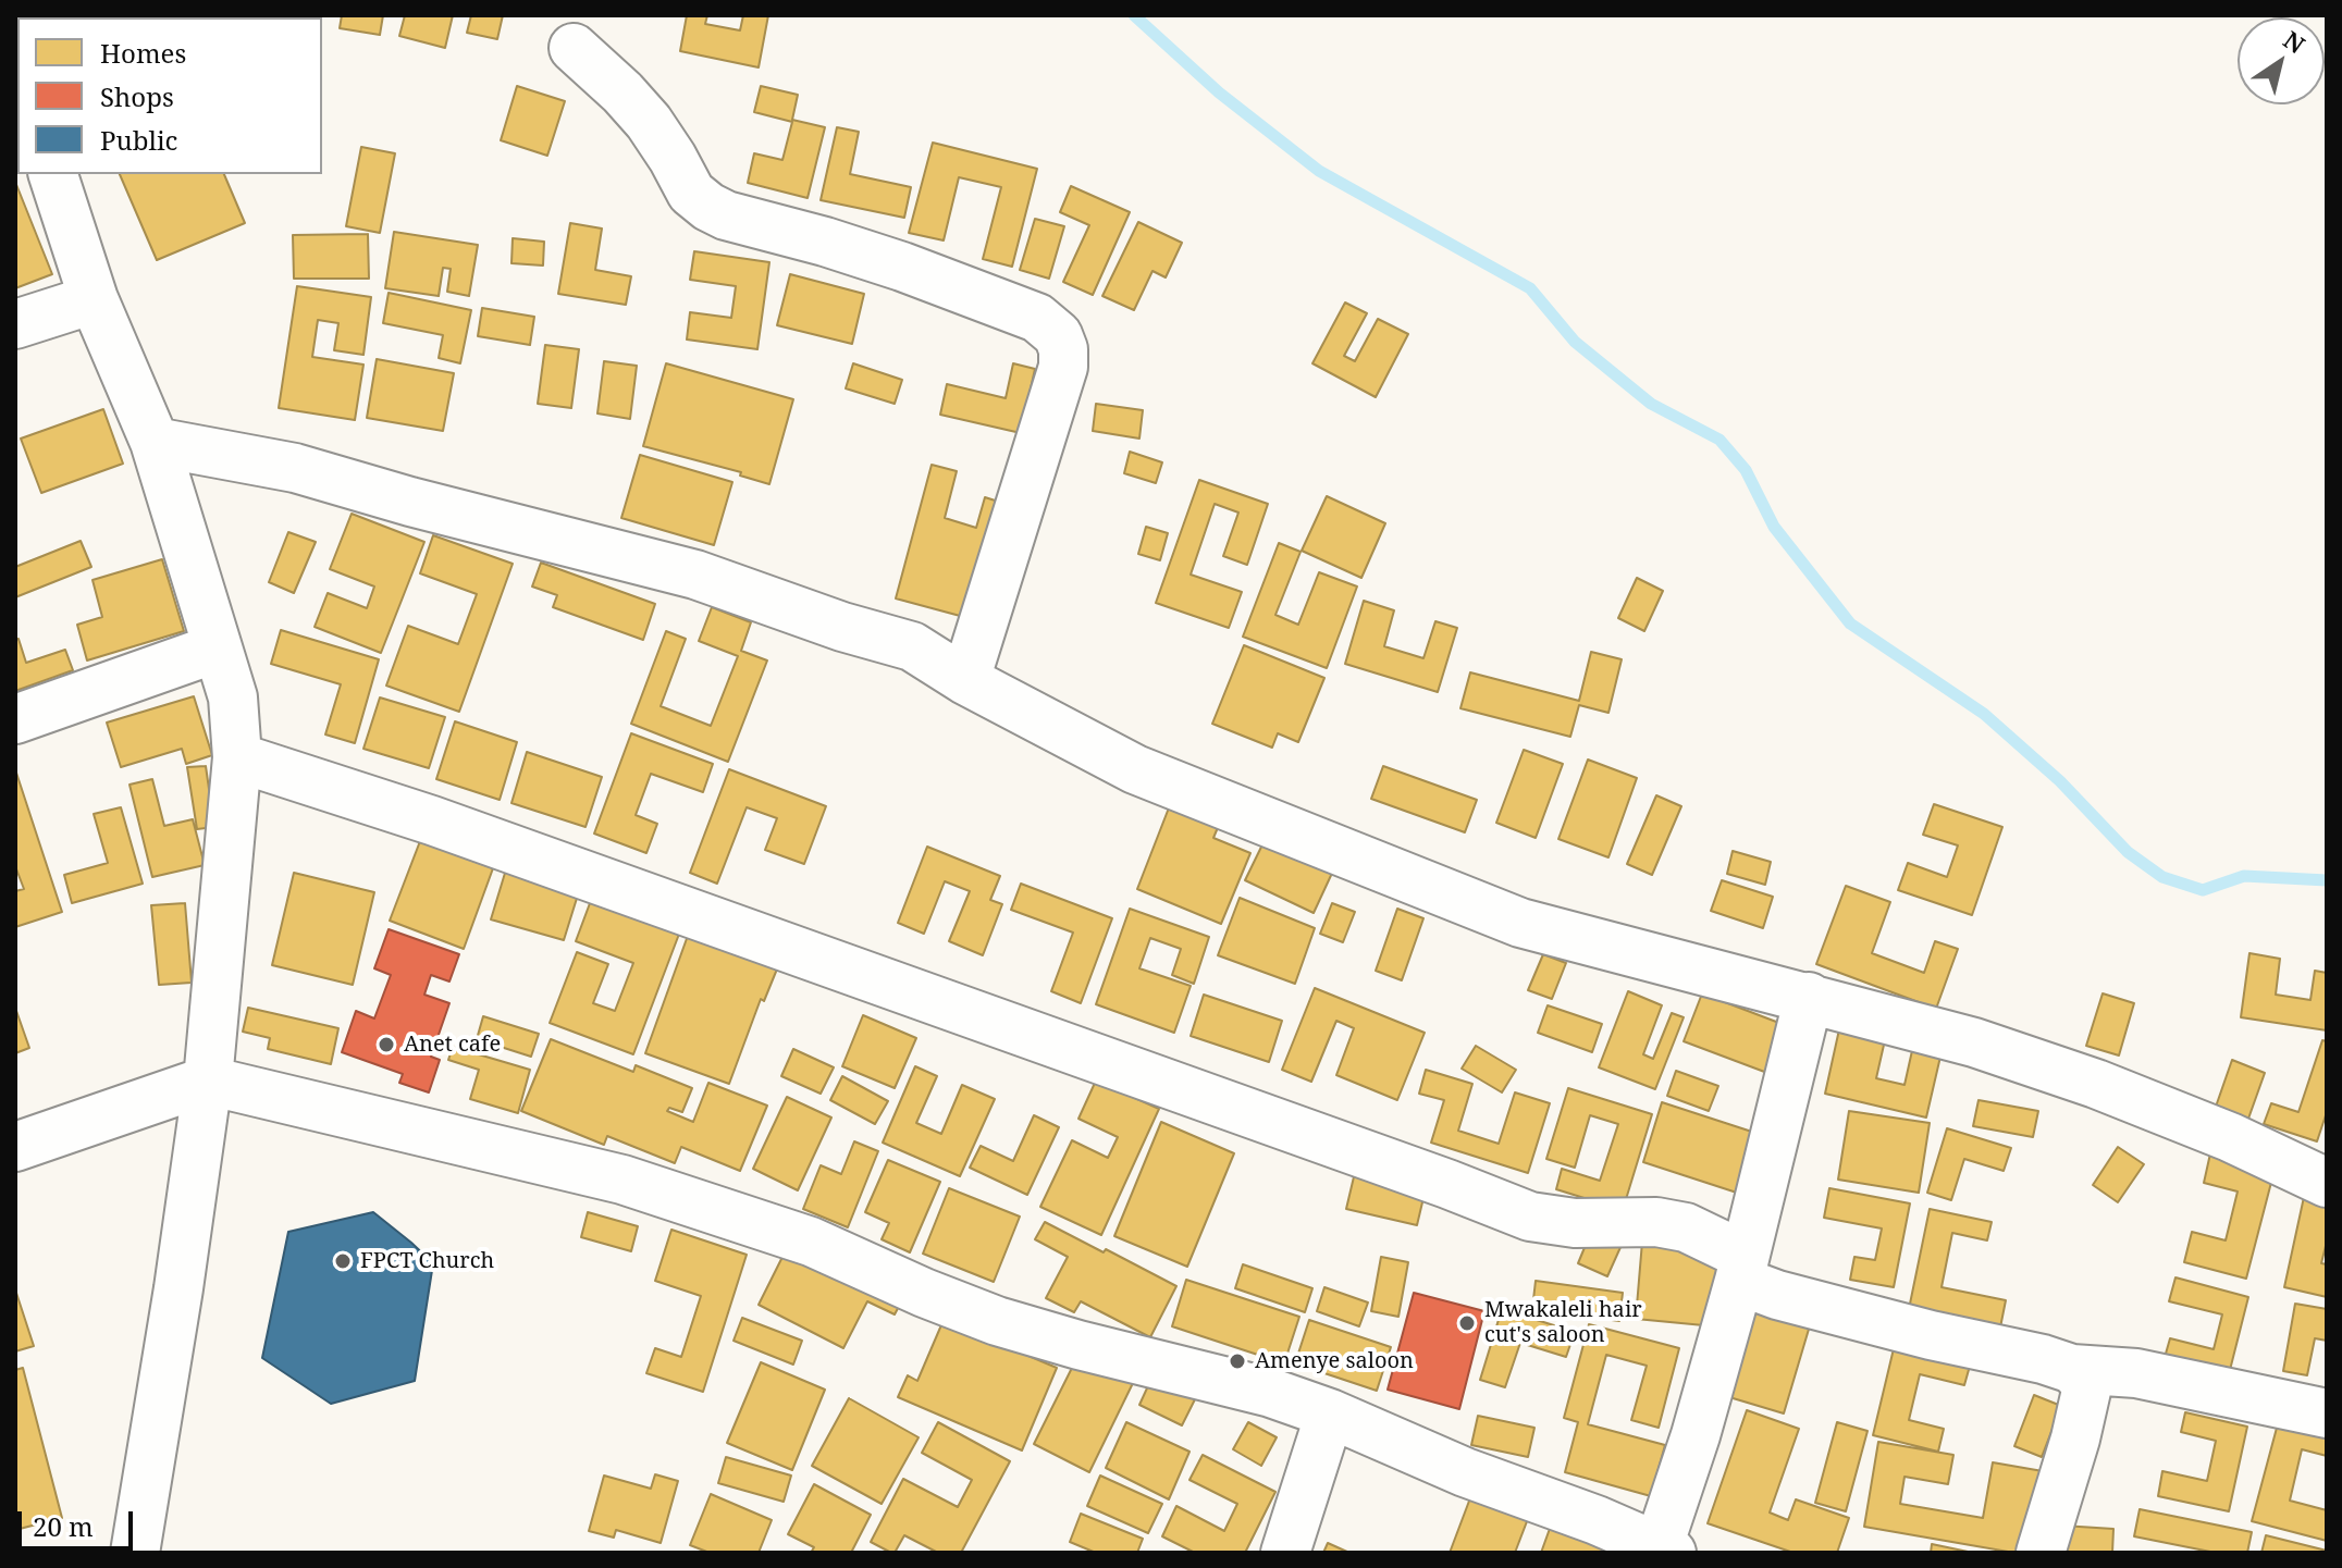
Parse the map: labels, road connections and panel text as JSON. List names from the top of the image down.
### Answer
{
  "places": [
    "Anet cafe",
    "FPCT Church",
    "Mwakaleli hair cut's saloon",
    "Amenye saloon"
  ],
  "legend": ["Homes", "Shops", "Public"],
  "scale_bar": "20 m",
  "north": "top right"
}
